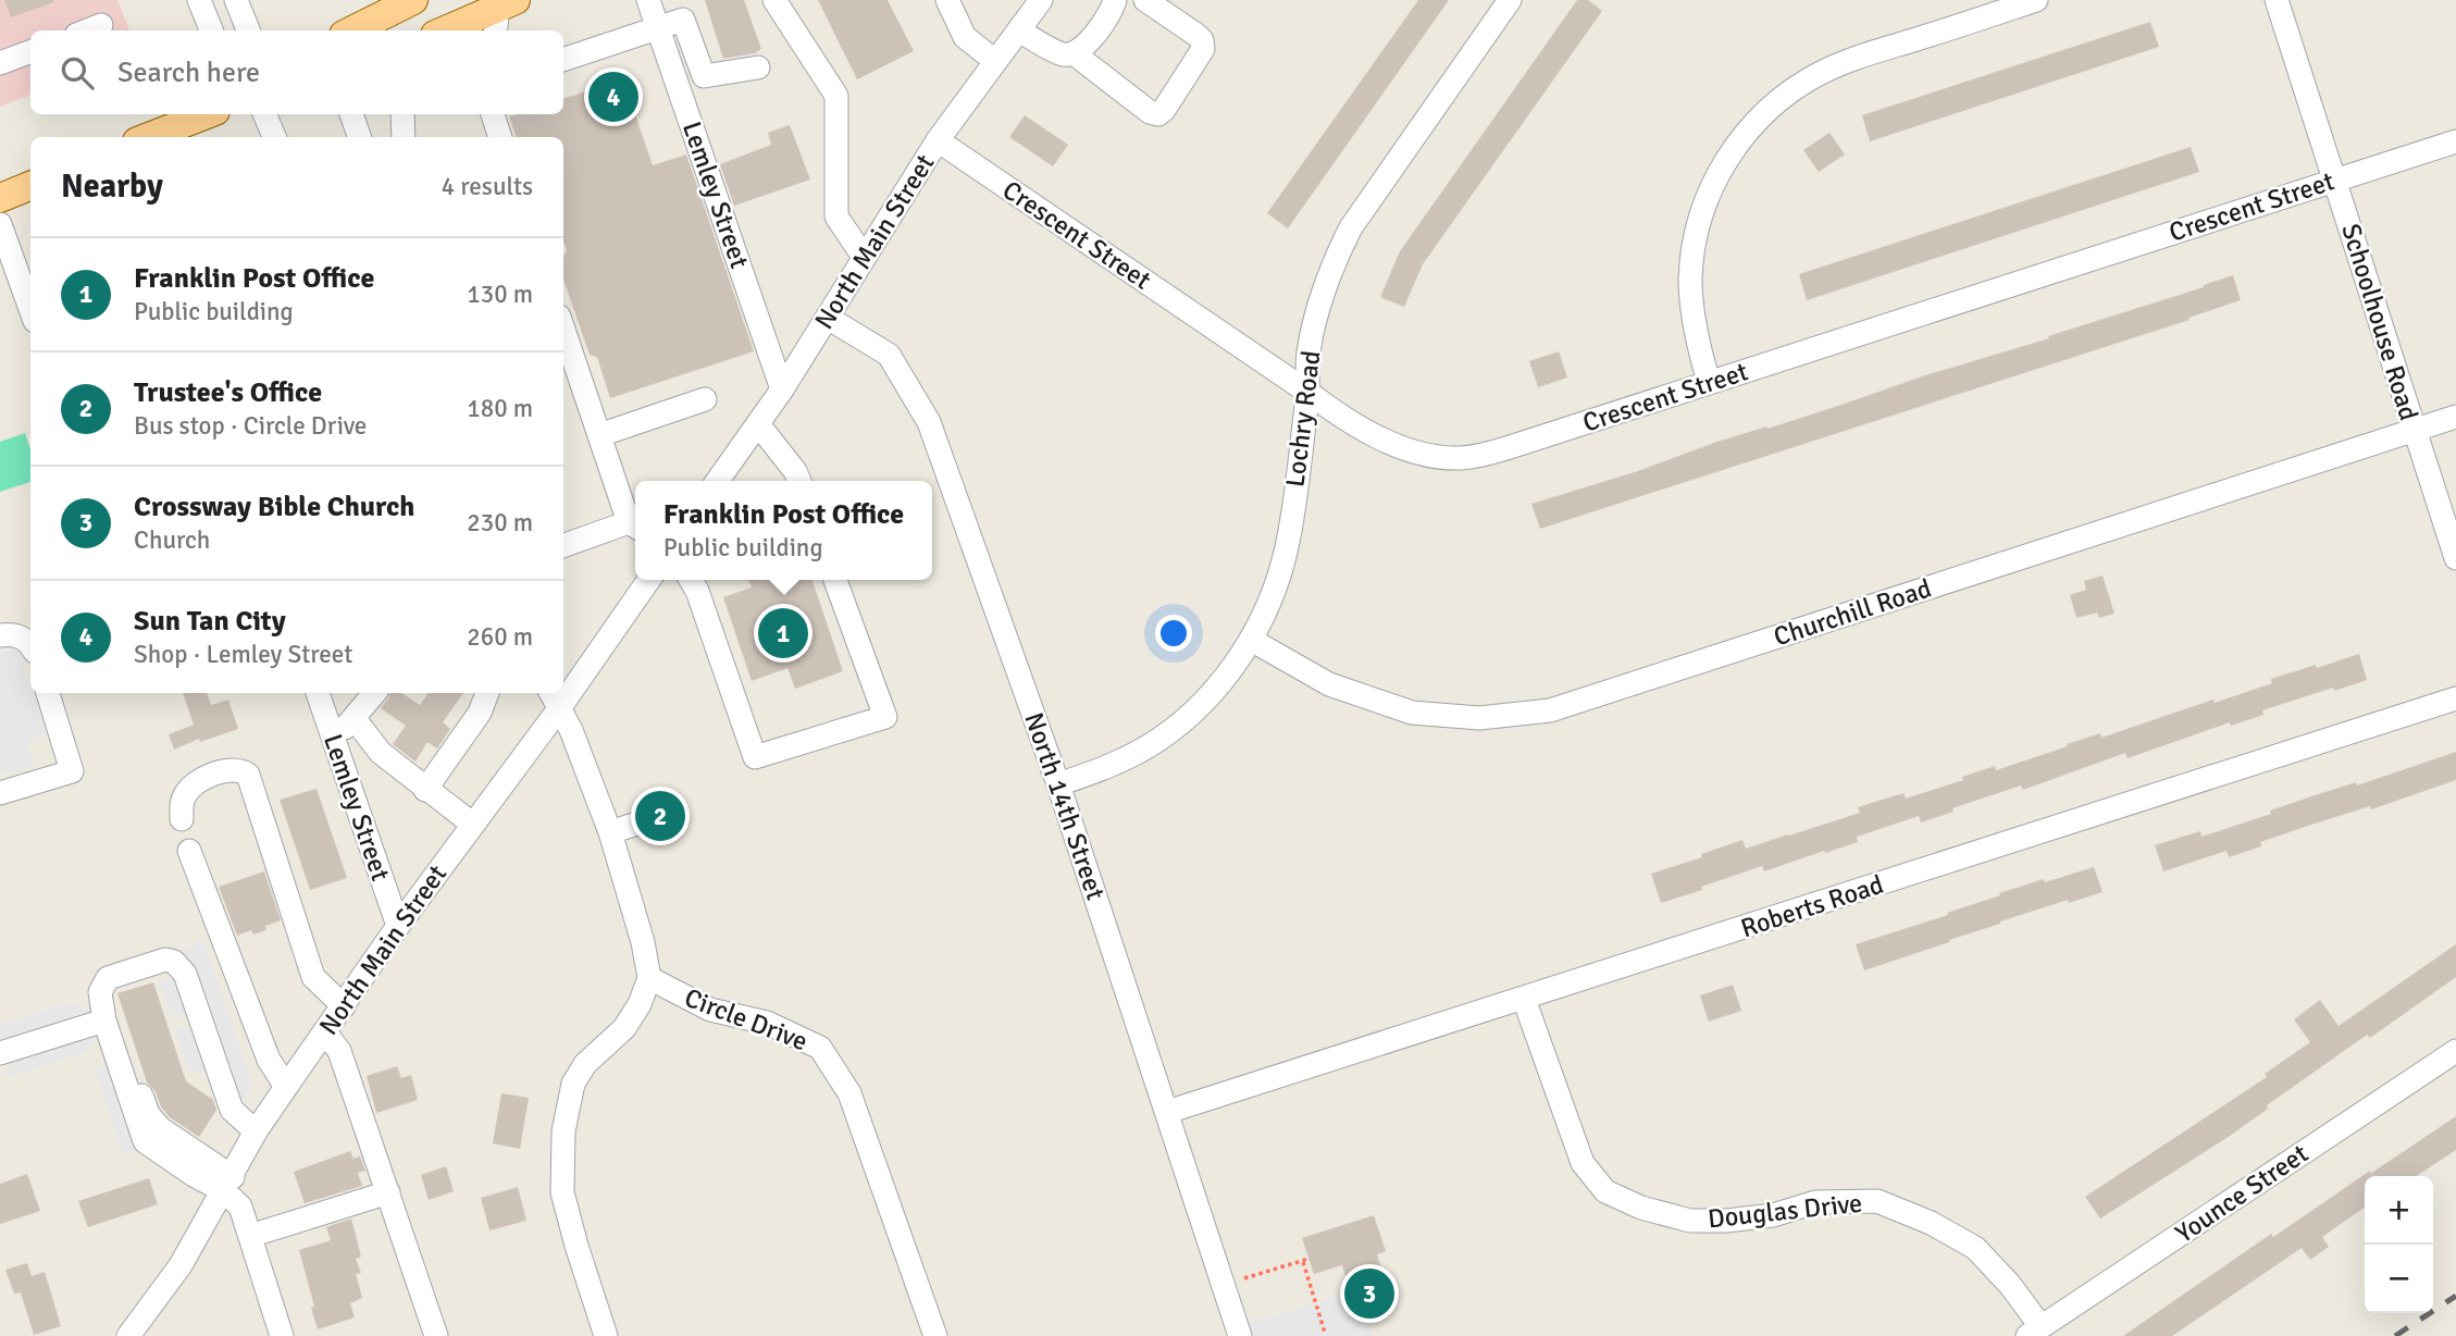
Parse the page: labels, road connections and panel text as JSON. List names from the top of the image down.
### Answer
{
  "streets": {
    "street": [
      "Lemley Street",
      "Crescent Street",
      "North Main Street",
      "Schoolhouse Road",
      "Lochry Road",
      "Churchill Road",
      "North 14th Street",
      "Roberts Road",
      "Circle Drive",
      "Younce Street",
      "Douglas Drive"
    ]
  },
  "crossings": [
    ["Lemley Street", "North Main Street"],
    ["Crescent Street", "North Main Street"],
    ["Crescent Street", "Schoolhouse Road"],
    ["Crescent Street", "Lochry Road"],
    ["North Main Street", "North 14th Street"],
    ["Schoolhouse Road", "Churchill Road"],
    ["Lochry Road", "Churchill Road"],
    ["Lochry Road", "North 14th Street"],
    ["North 14th Street", "Roberts Road"],
    ["Roberts Road", "Douglas Drive"],
    ["Younce Street", "Douglas Drive"]
  ],
  "page": {
    "search": "Search here",
    "pins": [
      "4",
      "1",
      "2",
      "3"
    ],
    "heading": ["Nearby", "4 results"],
    "list": [
      {
        "mark": "1",
        "name": "Franklin Post Office",
        "note": "Public building",
        "value": "130 m"
      },
      {
        "mark": "2",
        "name": "Trustee's Office",
        "note": "Bus stop · Circle Drive",
        "value": "180 m"
      },
      {
        "mark": "3",
        "name": "Crossway Bible Church",
        "note": "Church",
        "value": "230 m"
      },
      {
        "mark": "4",
        "name": "Sun Tan City",
        "note": "Shop · Lemley Street",
        "value": "260 m"
      }
    ],
    "popup": ["Franklin Post Office", "Public building"],
    "map_buttons": ["+", "−"]
  }
}
